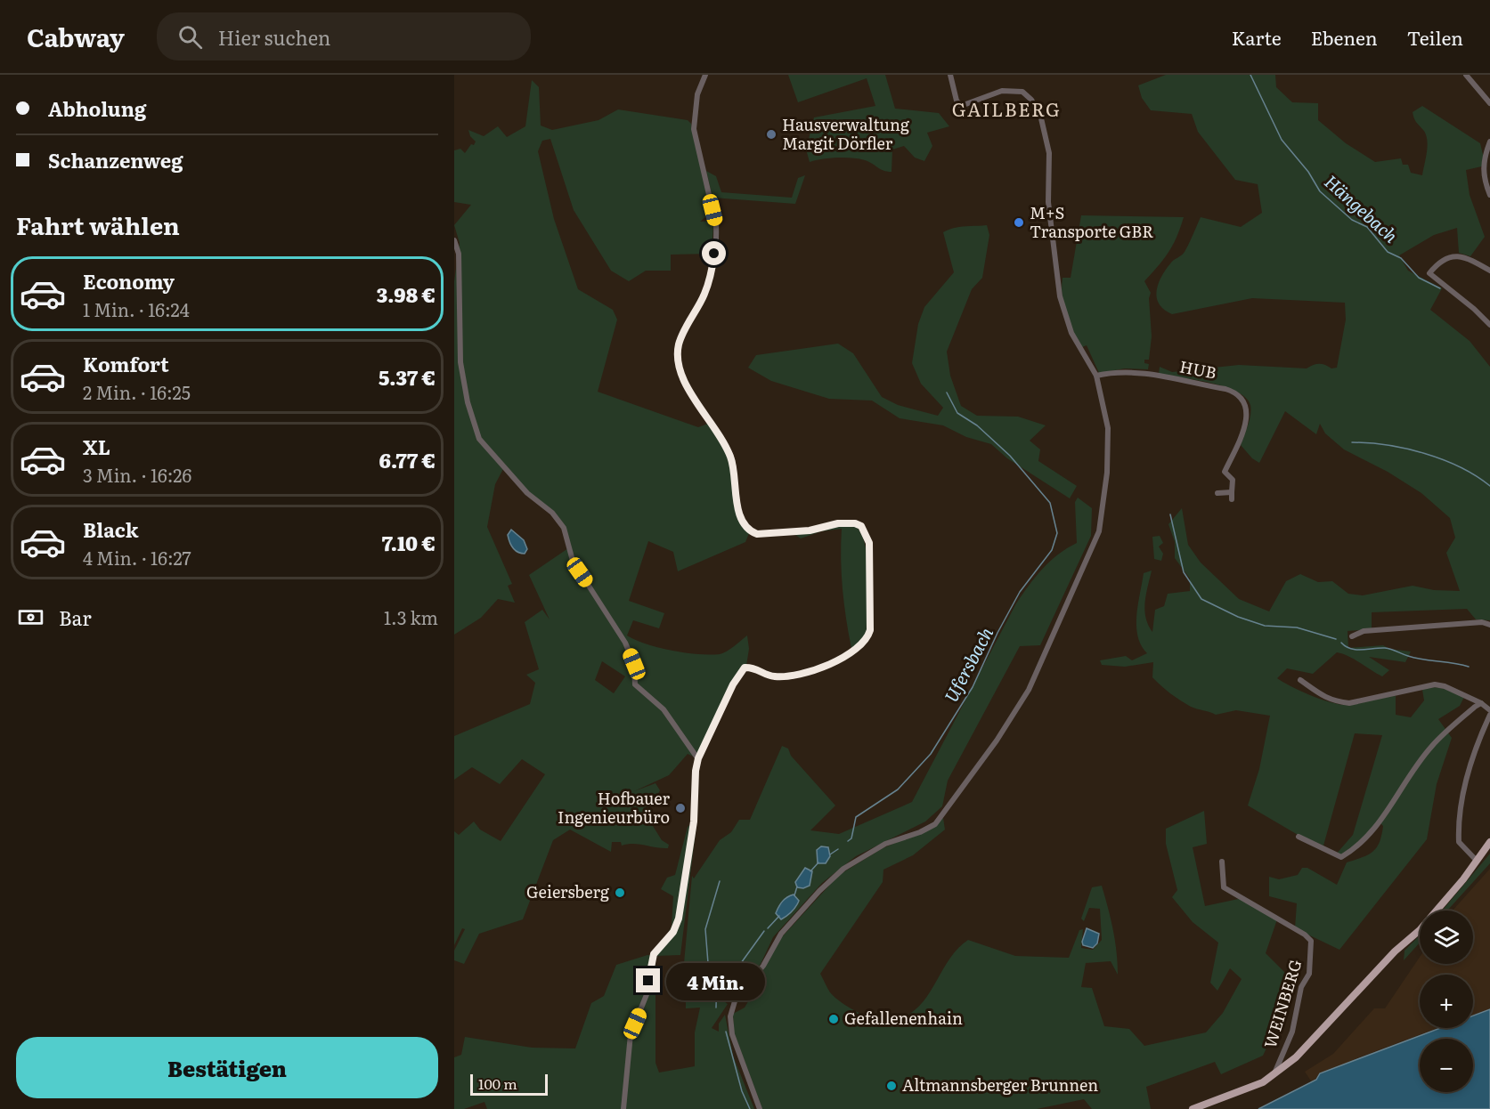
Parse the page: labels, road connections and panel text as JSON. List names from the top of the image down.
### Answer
{
  "streets": {
    "street": ["HUB", "WEINBERG"]
  },
  "districts": ["GAILBERG"],
  "water": ["Hängebach", "Ufersbach"],
  "places": [
    "Hausverwaltung Margit Dörfler",
    "M+S Transporte GBR",
    "Hofbauer Ingenieurbüro",
    "Geiersberg",
    "Gefallenenhain",
    "Altmannsberger Brunnen"
  ],
  "scale_bar": "100 m",
  "page": {
    "header": "Cabway",
    "search": "Hier suchen",
    "nav": ["Karte", "Ebenen", "Teilen"],
    "banner": ["Abholung", "Schanzenweg"],
    "heading": "Fahrt wählen",
    "list": [
      {
        "name": "Economy",
        "note": "1 Min. · 16:24",
        "value": "3.98 €"
      },
      {
        "name": "Komfort",
        "note": "2 Min. · 16:25",
        "value": "5.37 €"
      },
      {
        "name": "XL",
        "note": "3 Min. · 16:26",
        "value": "6.77 €"
      },
      {
        "name": "Black",
        "note": "4 Min. · 16:27",
        "value": "7.10 €"
      }
    ],
    "pay": ["Bar", "1.3 km"],
    "map_buttons": ["+", "−"],
    "bubble": "4 Min.",
    "buttons": "Bestätigen",
    "scale": "100 m"
  }
}
